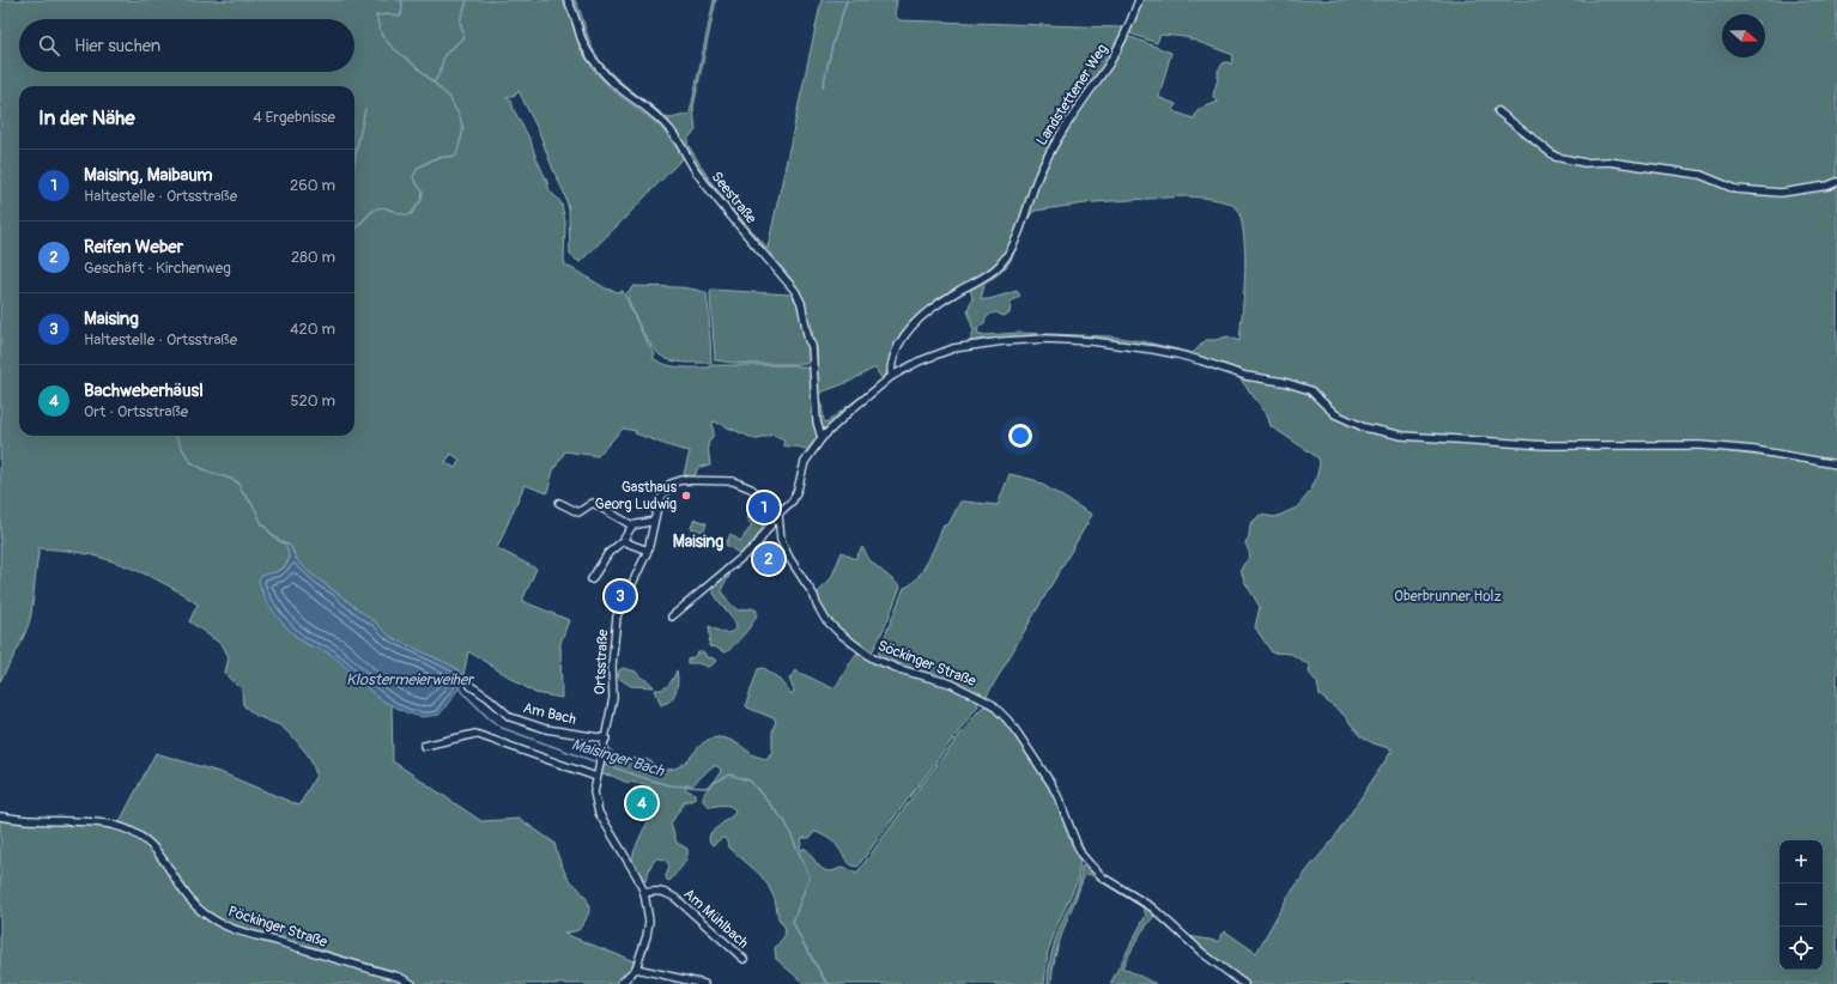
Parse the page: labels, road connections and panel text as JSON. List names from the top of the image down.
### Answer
{
  "streets": {
    "street": [
      "Landstettener Weg",
      "Seestraße",
      "Ortsstraße",
      "Söckinger Straße",
      "Am Bach",
      "Am Mühlbach",
      "Pöckinger Straße"
    ]
  },
  "crossings": [
    ["Ortsstraße", "Söckinger Straße"],
    ["Ortsstraße", "Am Bach"],
    ["Ortsstraße", "Am Mühlbach"]
  ],
  "districts": ["Maising"],
  "water": ["Klostermeierweiher", "Maisinger Bach"],
  "parks": ["Oberbrunner Holz"],
  "places": ["Gasthaus Georg Ludwig"],
  "north": "right",
  "page": {
    "search": "Hier suchen",
    "heading": ["In der Nähe", "4 Ergebnisse"],
    "list": [
      {
        "mark": "1",
        "name": "Maising, Maibaum",
        "note": "Haltestelle · Ortsstraße",
        "value": "260 m"
      },
      {
        "mark": "2",
        "name": "Reifen Weber",
        "note": "Geschäft · Kirchenweg",
        "value": "280 m"
      },
      {
        "mark": "3",
        "name": "Maising",
        "note": "Haltestelle · Ortsstraße",
        "value": "420 m"
      },
      {
        "mark": "4",
        "name": "Bachweberhäusl",
        "note": "Ort · Ortsstraße",
        "value": "520 m"
      }
    ],
    "pins": [
      "1",
      "2",
      "3",
      "4"
    ],
    "map_buttons": ["+", "−"]
  }
}
